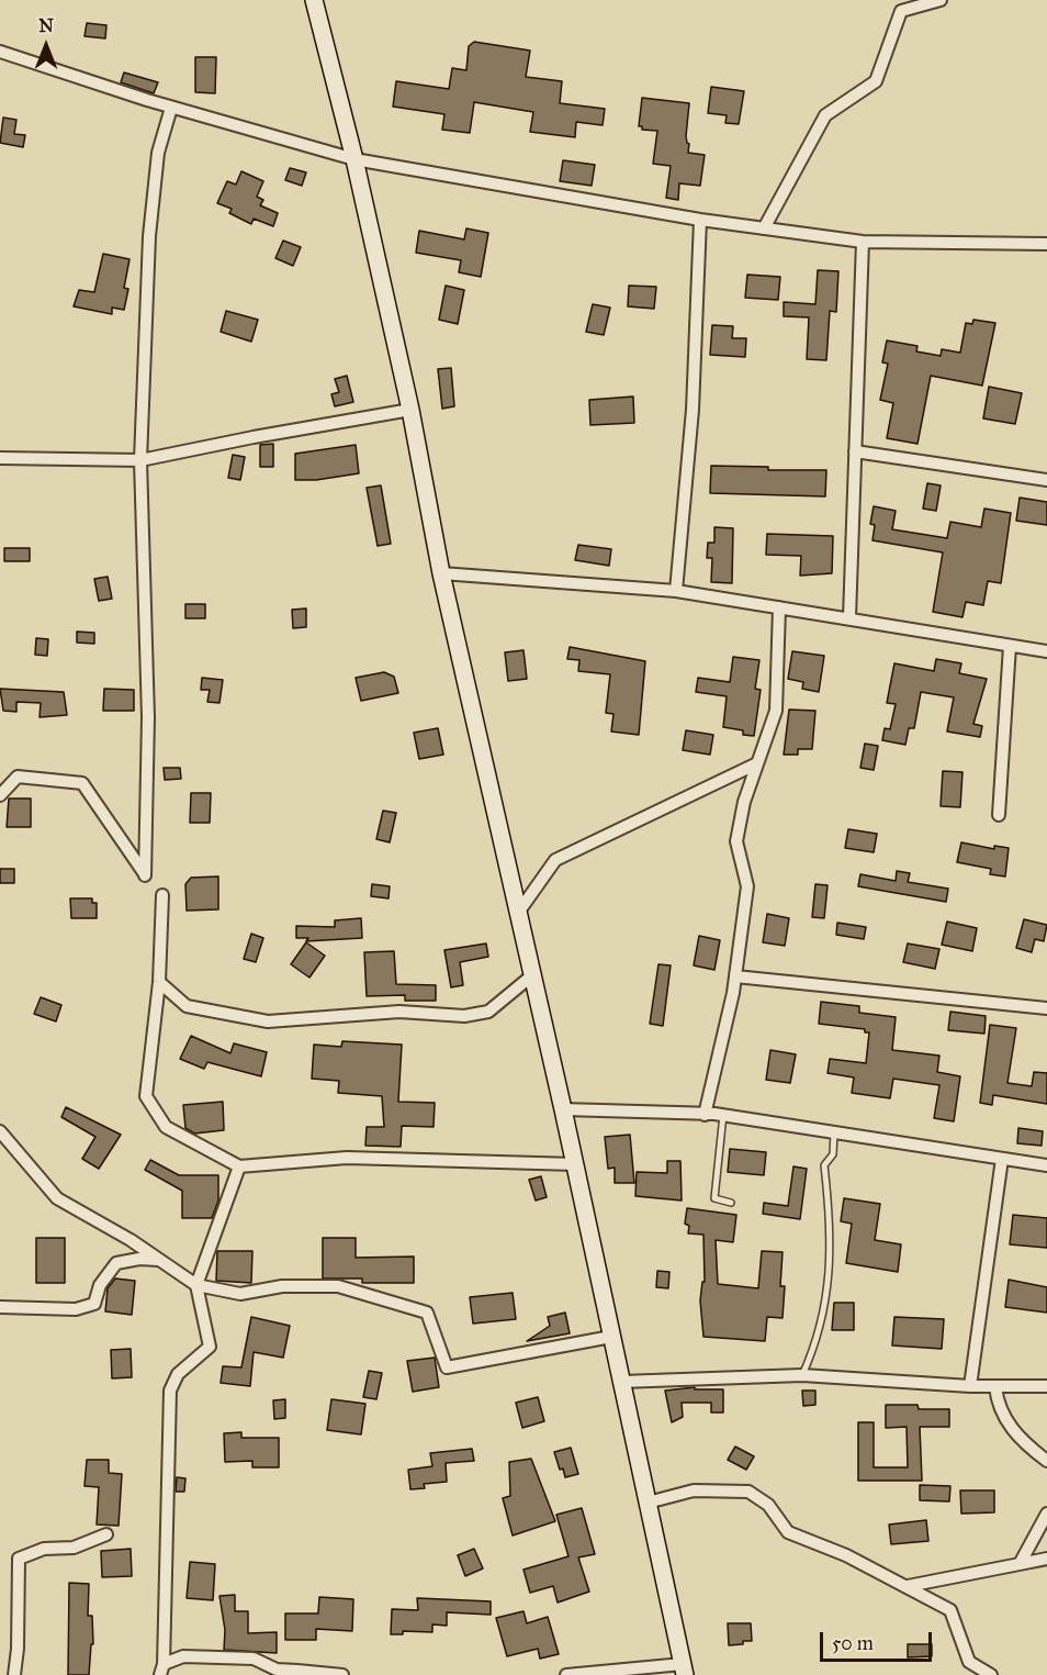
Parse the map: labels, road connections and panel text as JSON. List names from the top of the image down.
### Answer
{
  "scale_bar": "50 m",
  "north": "top"
}
